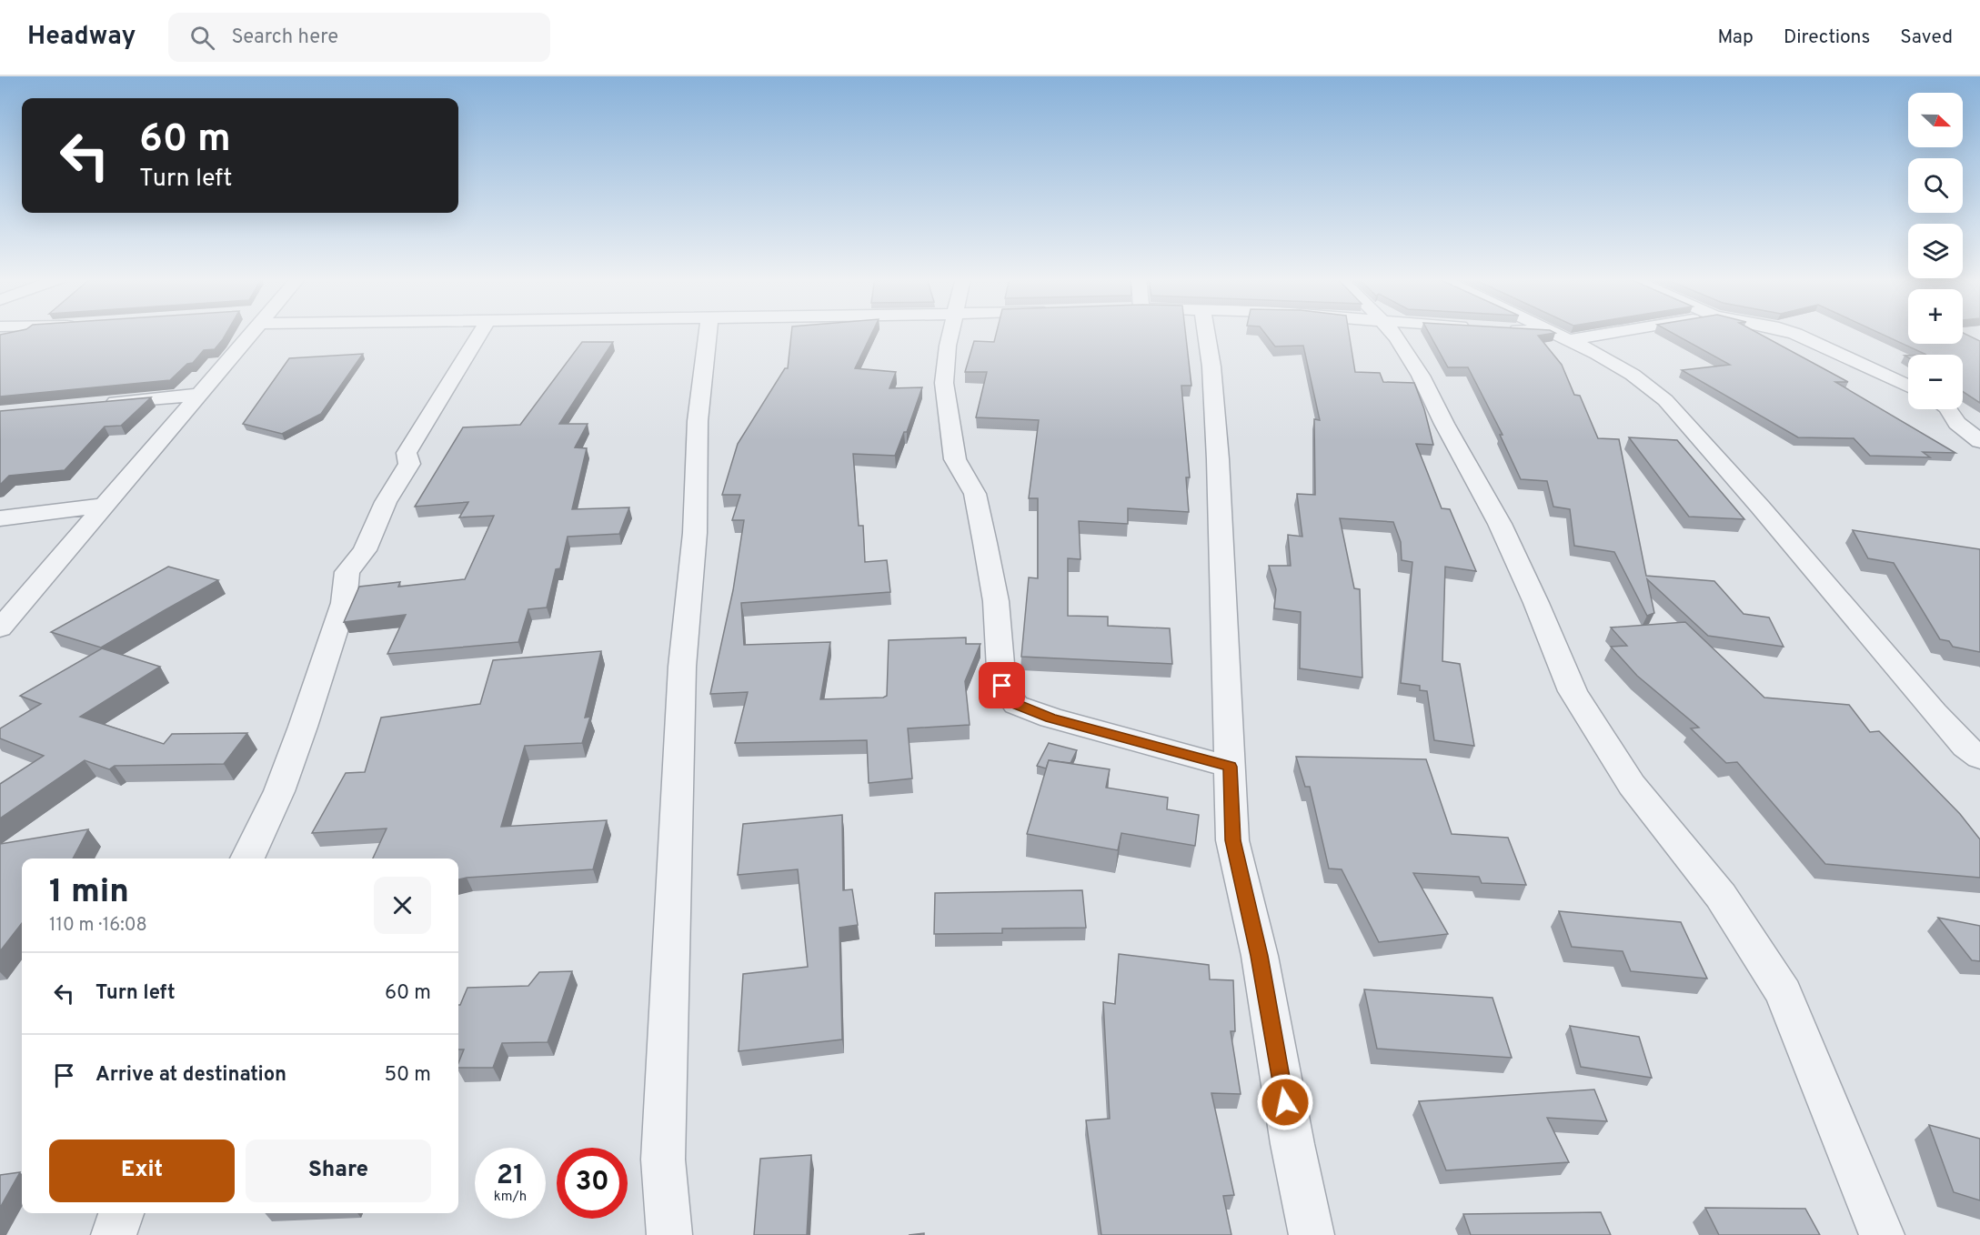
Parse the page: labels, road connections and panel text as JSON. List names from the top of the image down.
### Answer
{
  "north": "right",
  "page": {
    "header": "Headway",
    "search": "Search here",
    "nav": ["Map", "Directions", "Saved"],
    "map_buttons": ["+", "−"],
    "turn": ["60 m", "Turn left"],
    "heading": ["1 min", "110 m · 16:08"],
    "list": [
      {
        "name": "Turn left",
        "value": "60 m"
      },
      {
        "name": "Arrive at destination",
        "value": "50 m"
      }
    ],
    "buttons": ["Exit", "Share"],
    "speed": "21 km/h",
    "limit": "30"
  }
}
